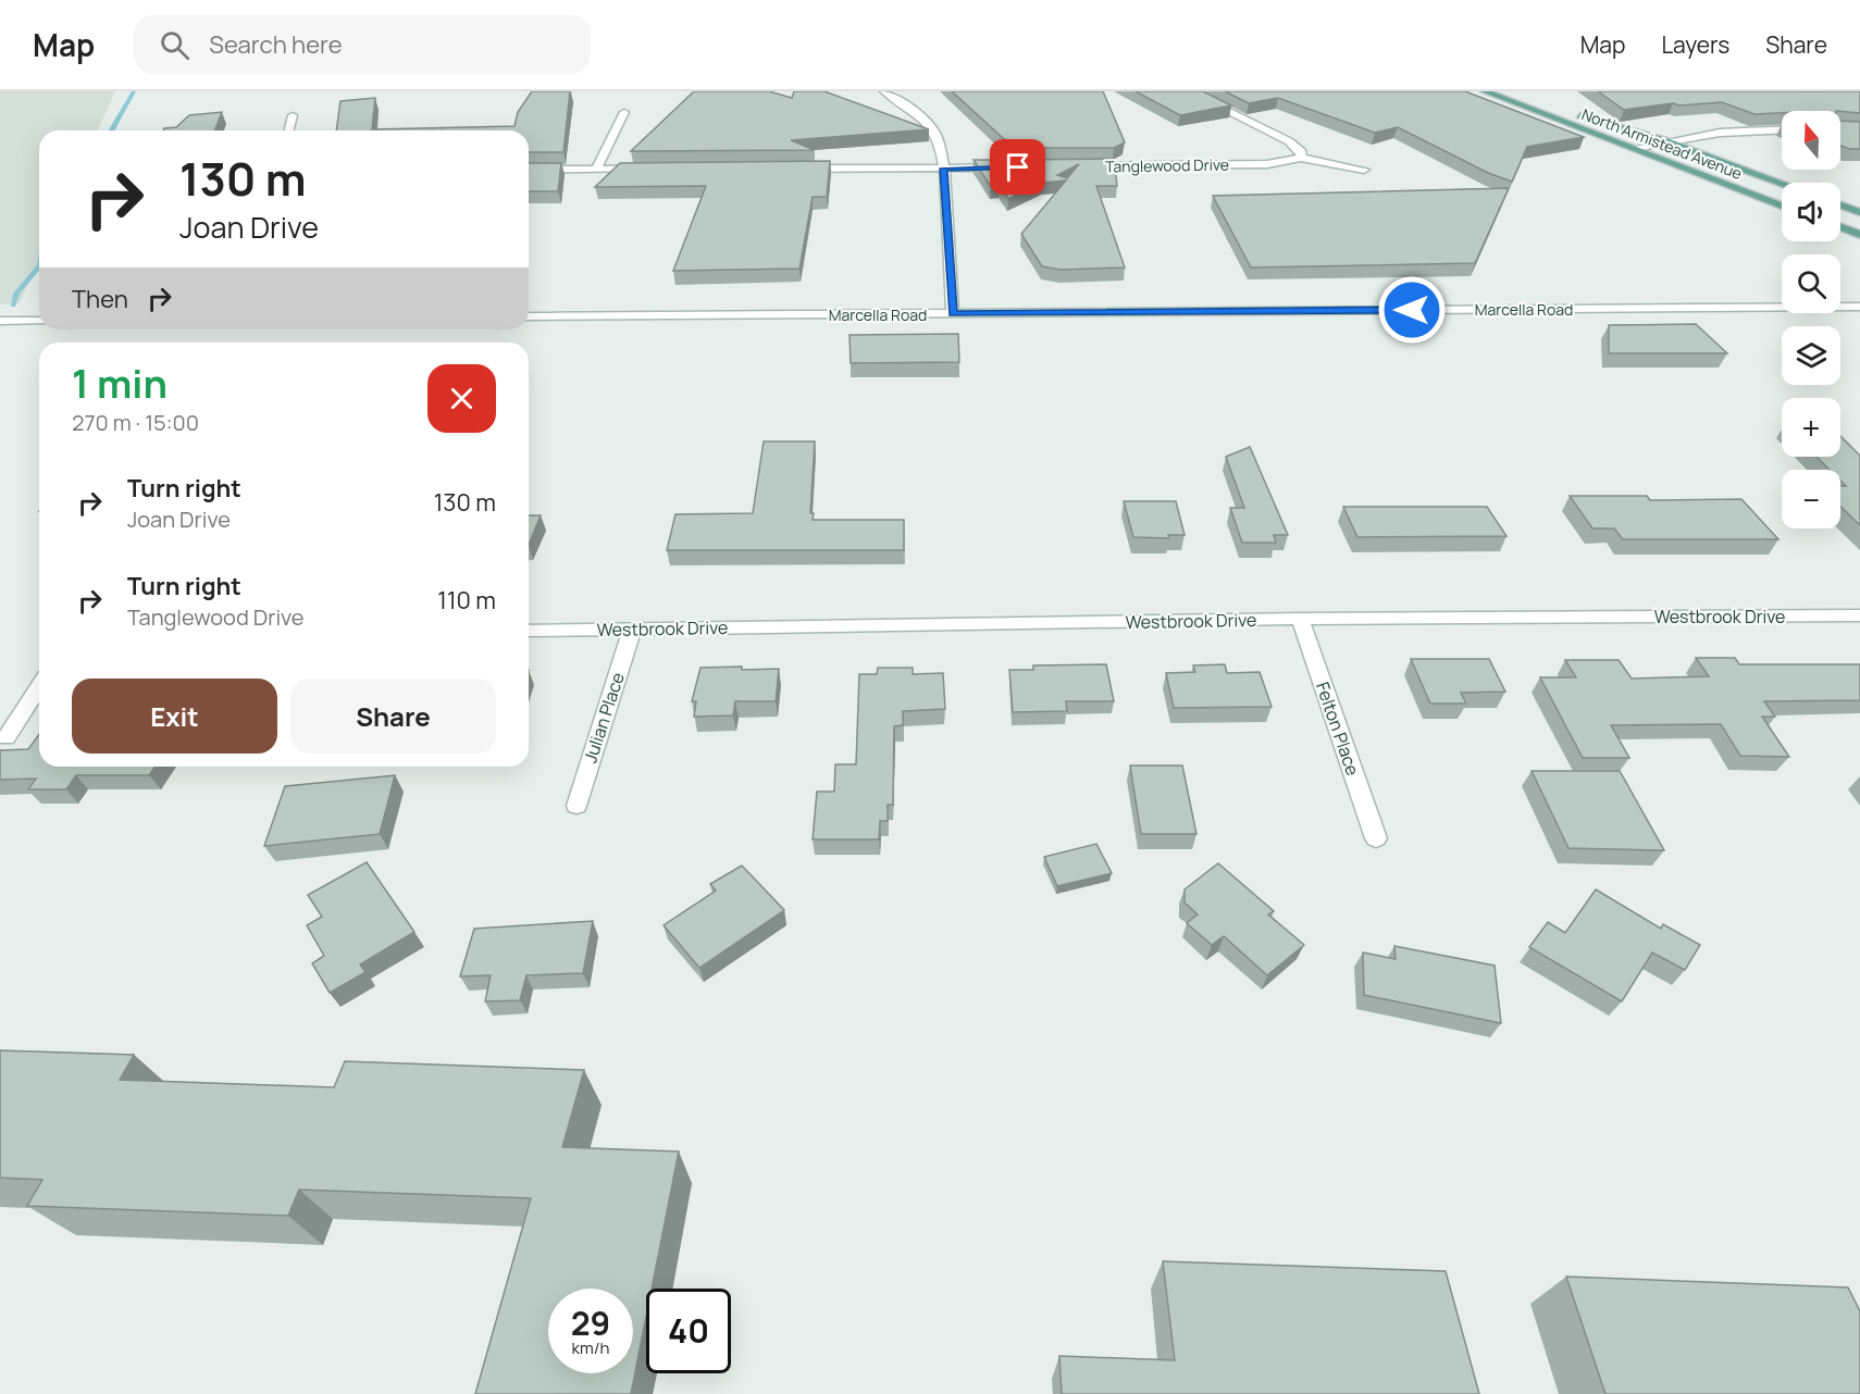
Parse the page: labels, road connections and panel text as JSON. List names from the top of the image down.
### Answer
{
  "streets": {
    "main road": ["North Armistead Avenue"],
    "street": [
      "Tanglewood Drive",
      "Marcella Road",
      "Westbrook Drive",
      "Julian Place",
      "Felton Place"
    ]
  },
  "crossings": [
    ["Westbrook Drive", "Julian Place"],
    ["Westbrook Drive", "Felton Place"]
  ],
  "north": "top",
  "page": {
    "header": "Map",
    "search": "Search here",
    "nav": ["Map", "Layers", "Share"],
    "map_buttons": ["+", "−"],
    "turn": ["130 m", "Joan Drive"],
    "then": "Then",
    "heading": ["1 min", "270 m · 15:00"],
    "list": [
      {
        "name": "Turn right",
        "note": "Joan Drive",
        "value": "130 m"
      },
      {
        "name": "Turn right",
        "note": "Tanglewood Drive",
        "value": "110 m"
      }
    ],
    "buttons": ["Exit", "Share"],
    "speed": "29 km/h",
    "limit": "40"
  }
}
